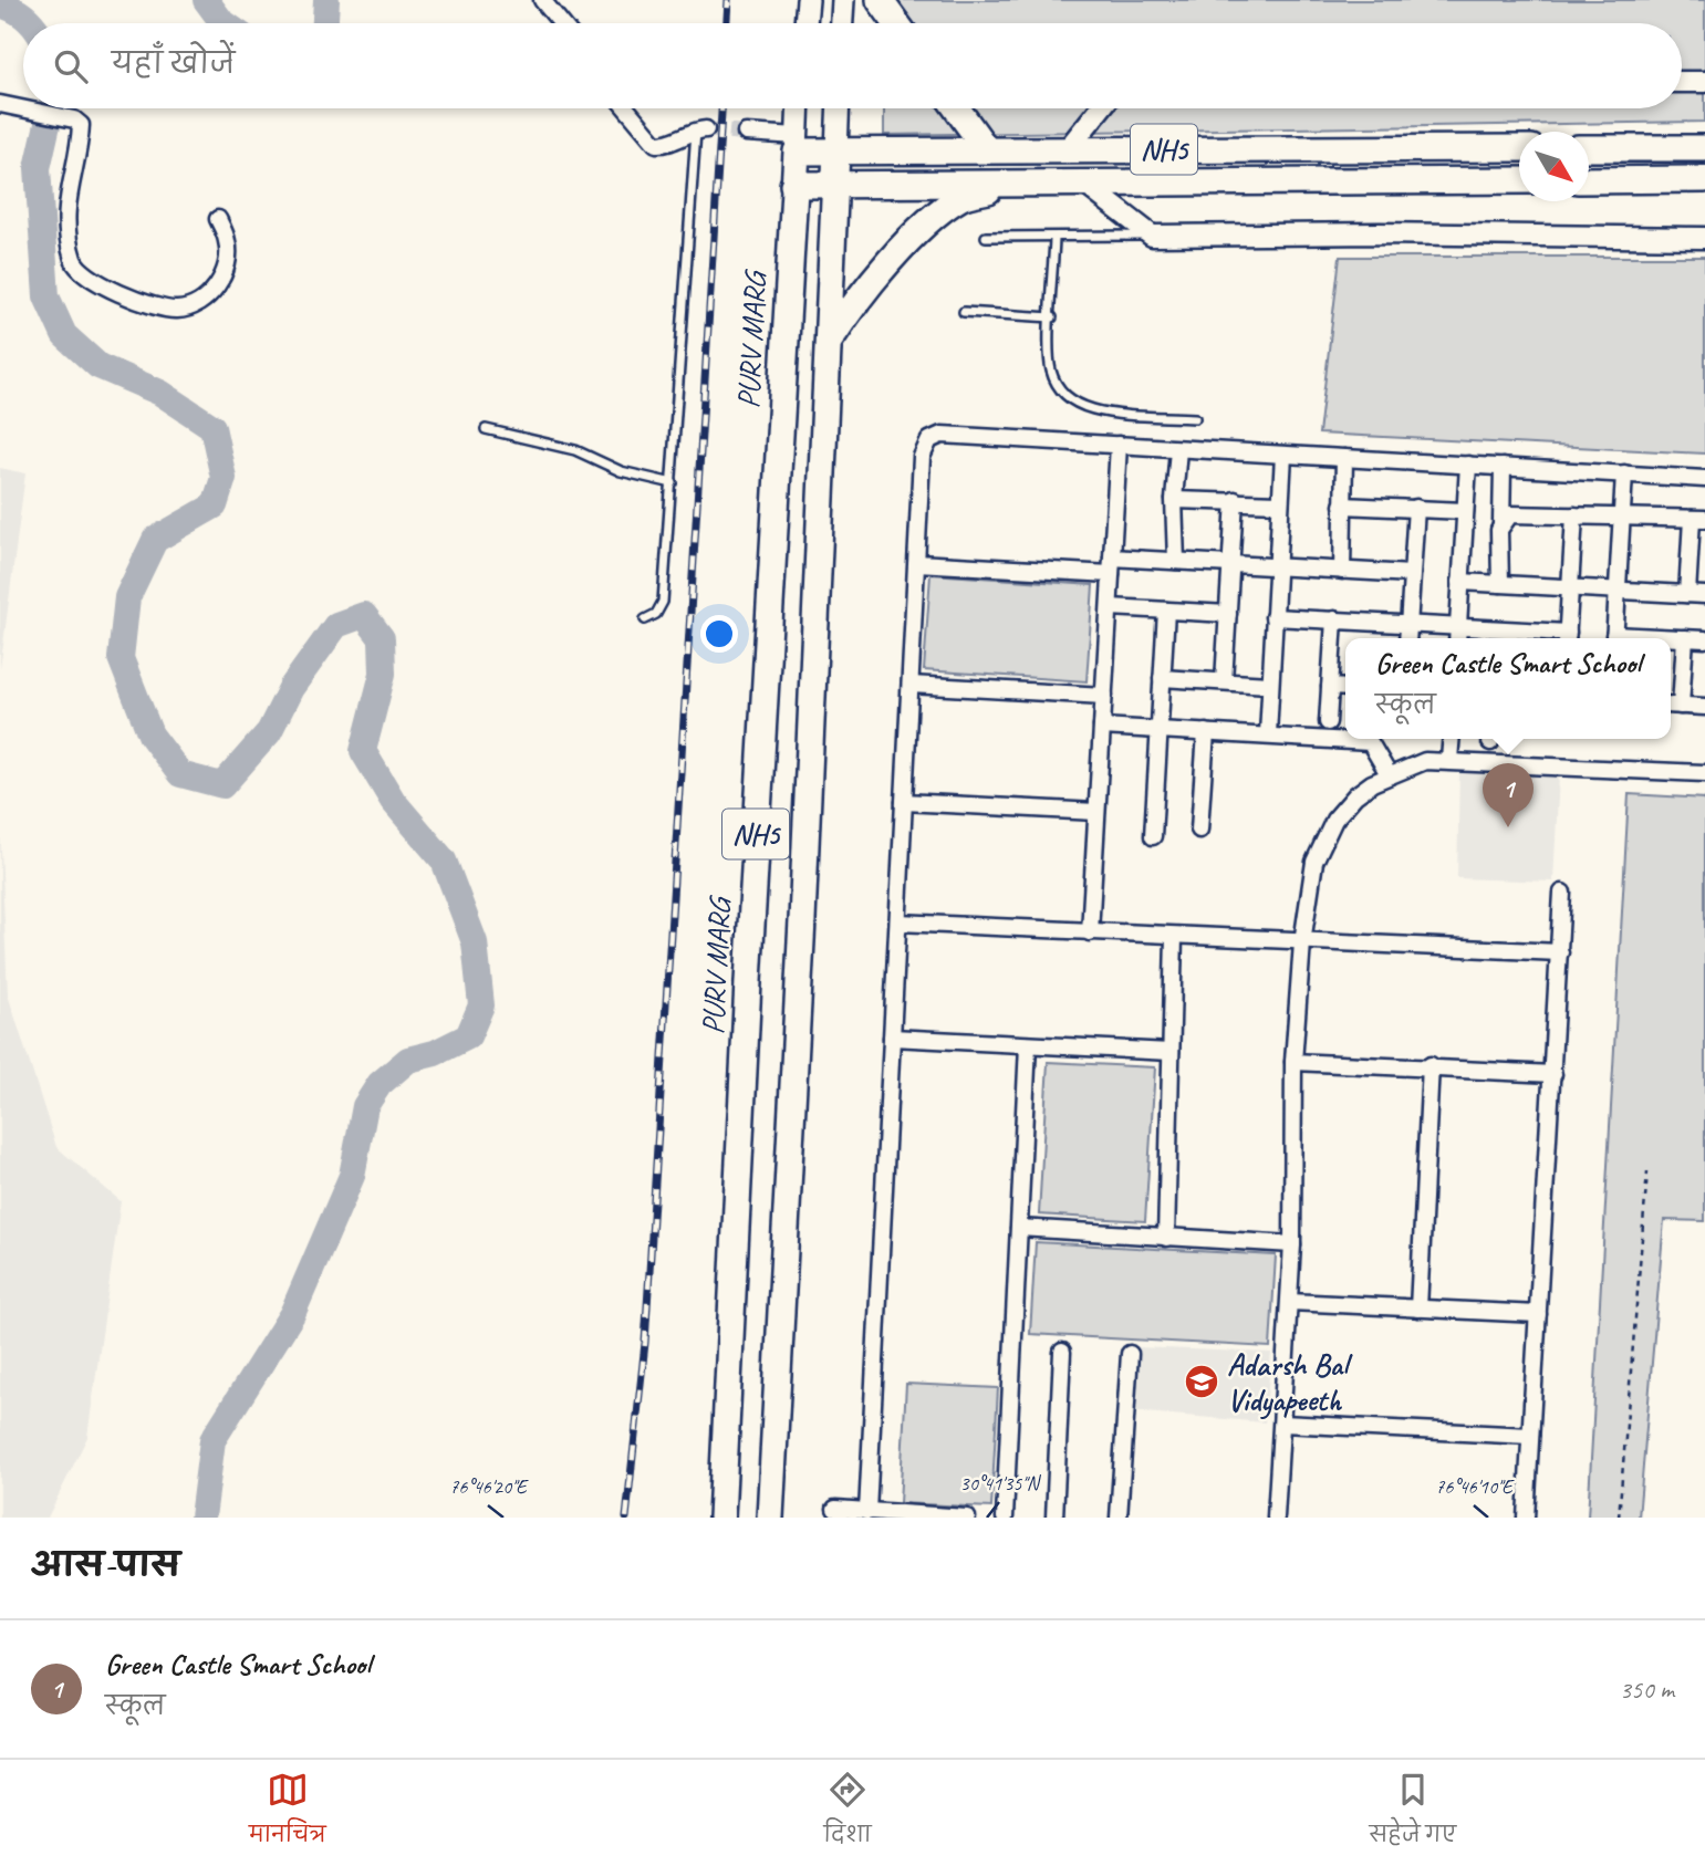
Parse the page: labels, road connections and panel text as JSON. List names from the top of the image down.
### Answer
{
  "streets": {
    "highway": ["NH5", "PURV MARG"]
  },
  "crossings": [
    ["NH5", "PURV MARG"]
  ],
  "places": {
    "school or university": ["Adarsh Bal Vidyapeeth"]
  },
  "north": "bottom right",
  "page": {
    "search": "यहाँ खोजें",
    "popup": ["Green Castle Smart School", "स्कूल"],
    "pins": "1",
    "heading": "आस-पास",
    "list": [
      {
        "mark": "1",
        "name": "Green Castle Smart School",
        "note": "स्कूल",
        "value": "350 m"
      }
    ],
    "nav": ["मानचित्र", "दिशा", "सहेजे गए"]
  },
  "coordinates": ["30°41'35\"N", "76°46'20\"E", "76°46'10\"E"]
}
